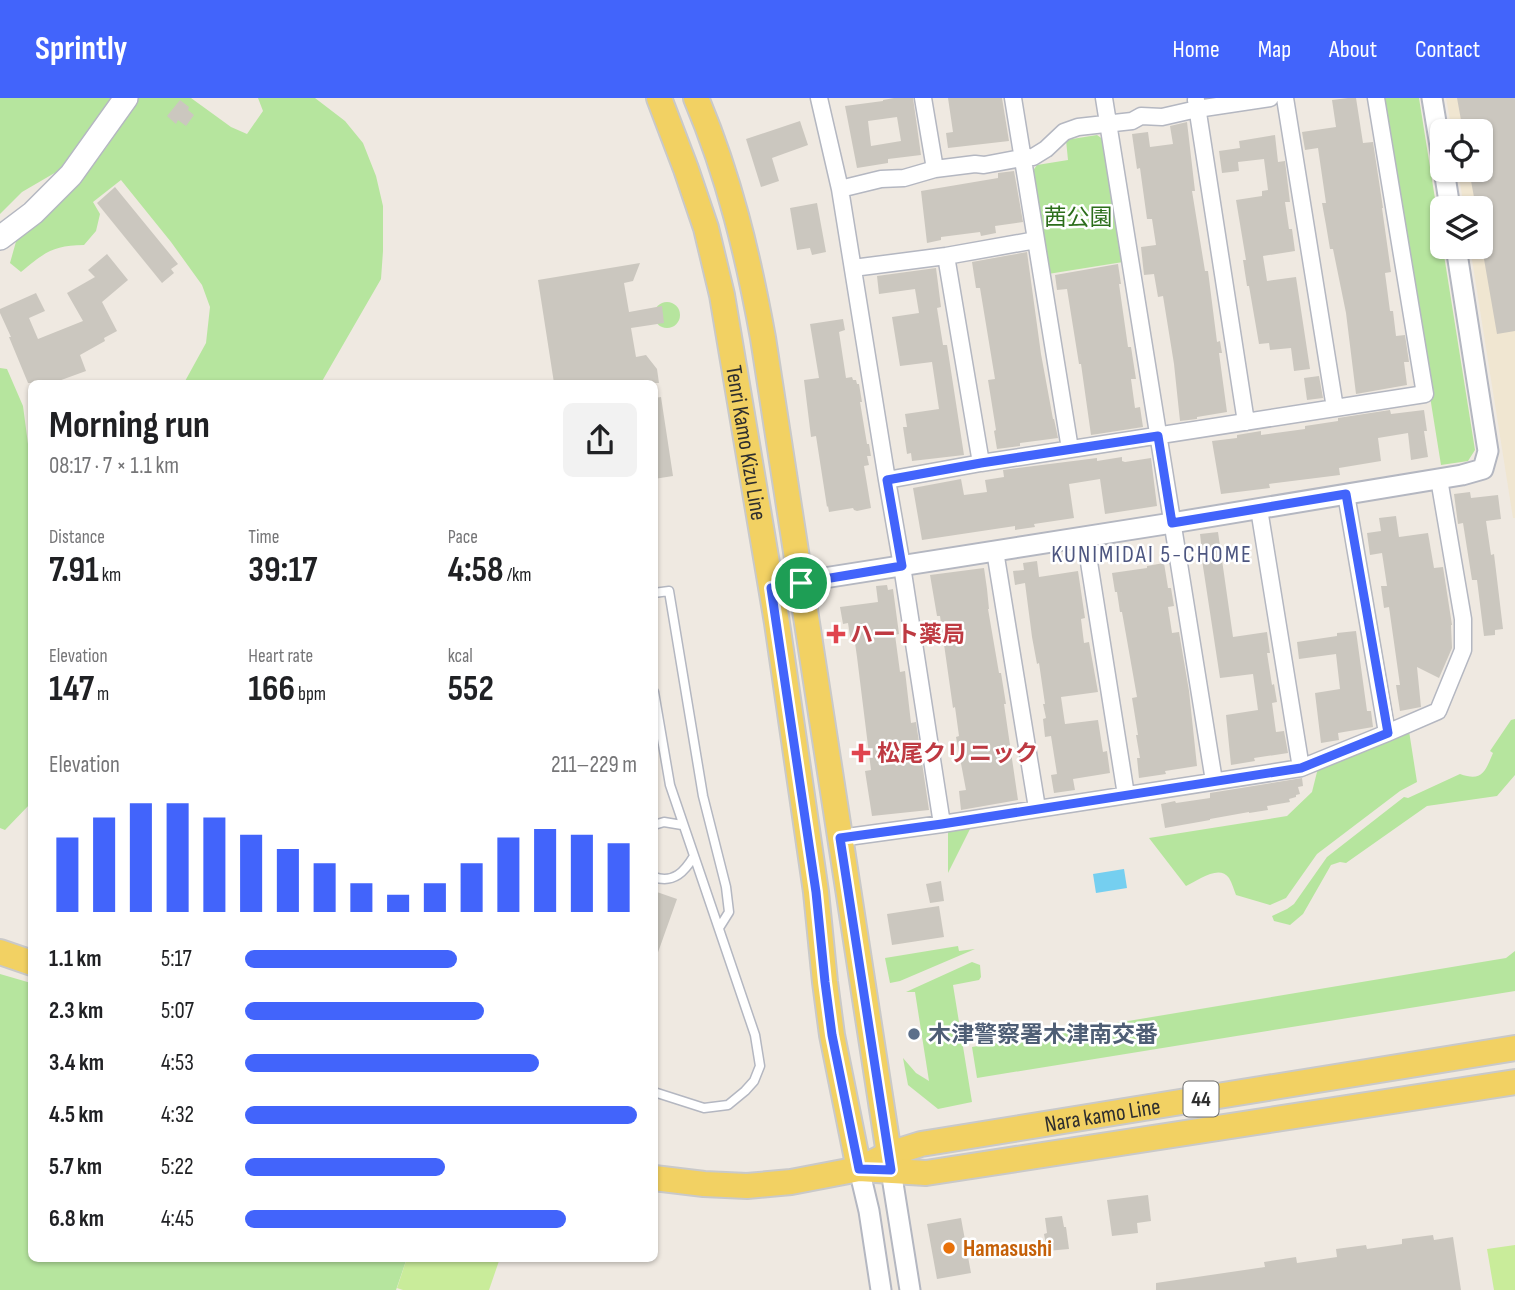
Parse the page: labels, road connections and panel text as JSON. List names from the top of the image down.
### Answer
{
  "streets": {
    "main road": ["Tenri Kamo Kizu Line", "44", "Nara kamo Line"]
  },
  "crossings": [
    ["Tenri Kamo Kizu Line", "Nara kamo Line"]
  ],
  "districts": ["KUNIMIDAI 5-CHOME"],
  "parks": ["茜公園"],
  "places": {
    "health": ["ハート薬局", "松尾クリニック"],
    "other": ["木津警察署木津南交番", "Hamasushi"]
  },
  "page": {
    "header": "Sprintly",
    "nav": [
      "Home",
      "Map",
      "About",
      "Contact"
    ],
    "heading": ["Morning run", "08:17 · 7 × 1.1 km"],
    "stats": [
      ["Distance", "7.91 km"],
      ["Time", "39:17"],
      ["Pace", "4:58 /km"],
      ["Elevation", "147 m"],
      ["Heart rate", "166 bpm"],
      ["kcal", "552"]
    ],
    "chart": ["Elevation", "211–229 m"],
    "list": [
      {
        "name": "1.1 km",
        "note": "5:17"
      },
      {
        "name": "2.3 km",
        "note": "5:07"
      },
      {
        "name": "3.4 km",
        "note": "4:53"
      },
      {
        "name": "4.5 km",
        "note": "4:32"
      },
      {
        "name": "5.7 km",
        "note": "5:22"
      },
      {
        "name": "6.8 km",
        "note": "4:45"
      }
    ]
  }
}
